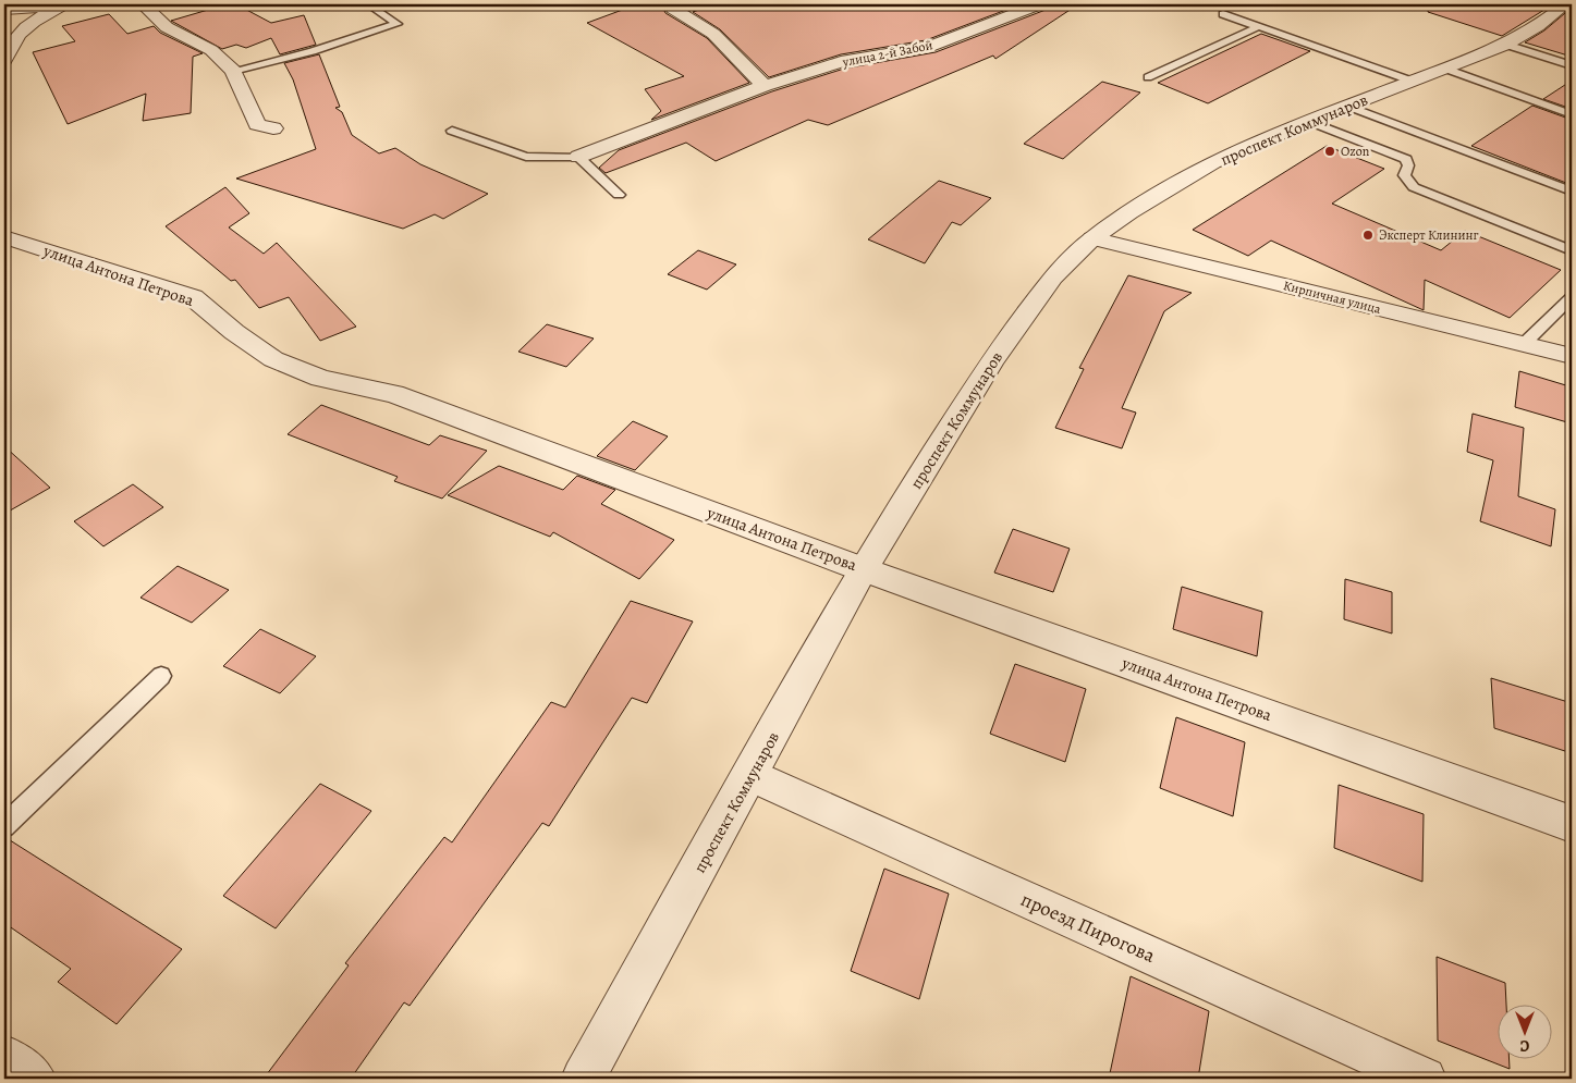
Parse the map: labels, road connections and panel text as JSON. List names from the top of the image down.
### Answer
{
  "streets": {
    "street": [
      "улица 2-й Забой",
      "проспект Коммунаров",
      "улица Антона Петрова",
      "Кирпичная улица",
      "проезд Пирогова"
    ]
  },
  "crossings": [
    ["проспект Коммунаров", "улица Антона Петрова"],
    ["проспект Коммунаров", "Кирпичная улица"],
    ["проспект Коммунаров", "проезд Пирогова"]
  ],
  "places": ["Ozon", "Эксперт Клининг"],
  "north": "bottom"
}
